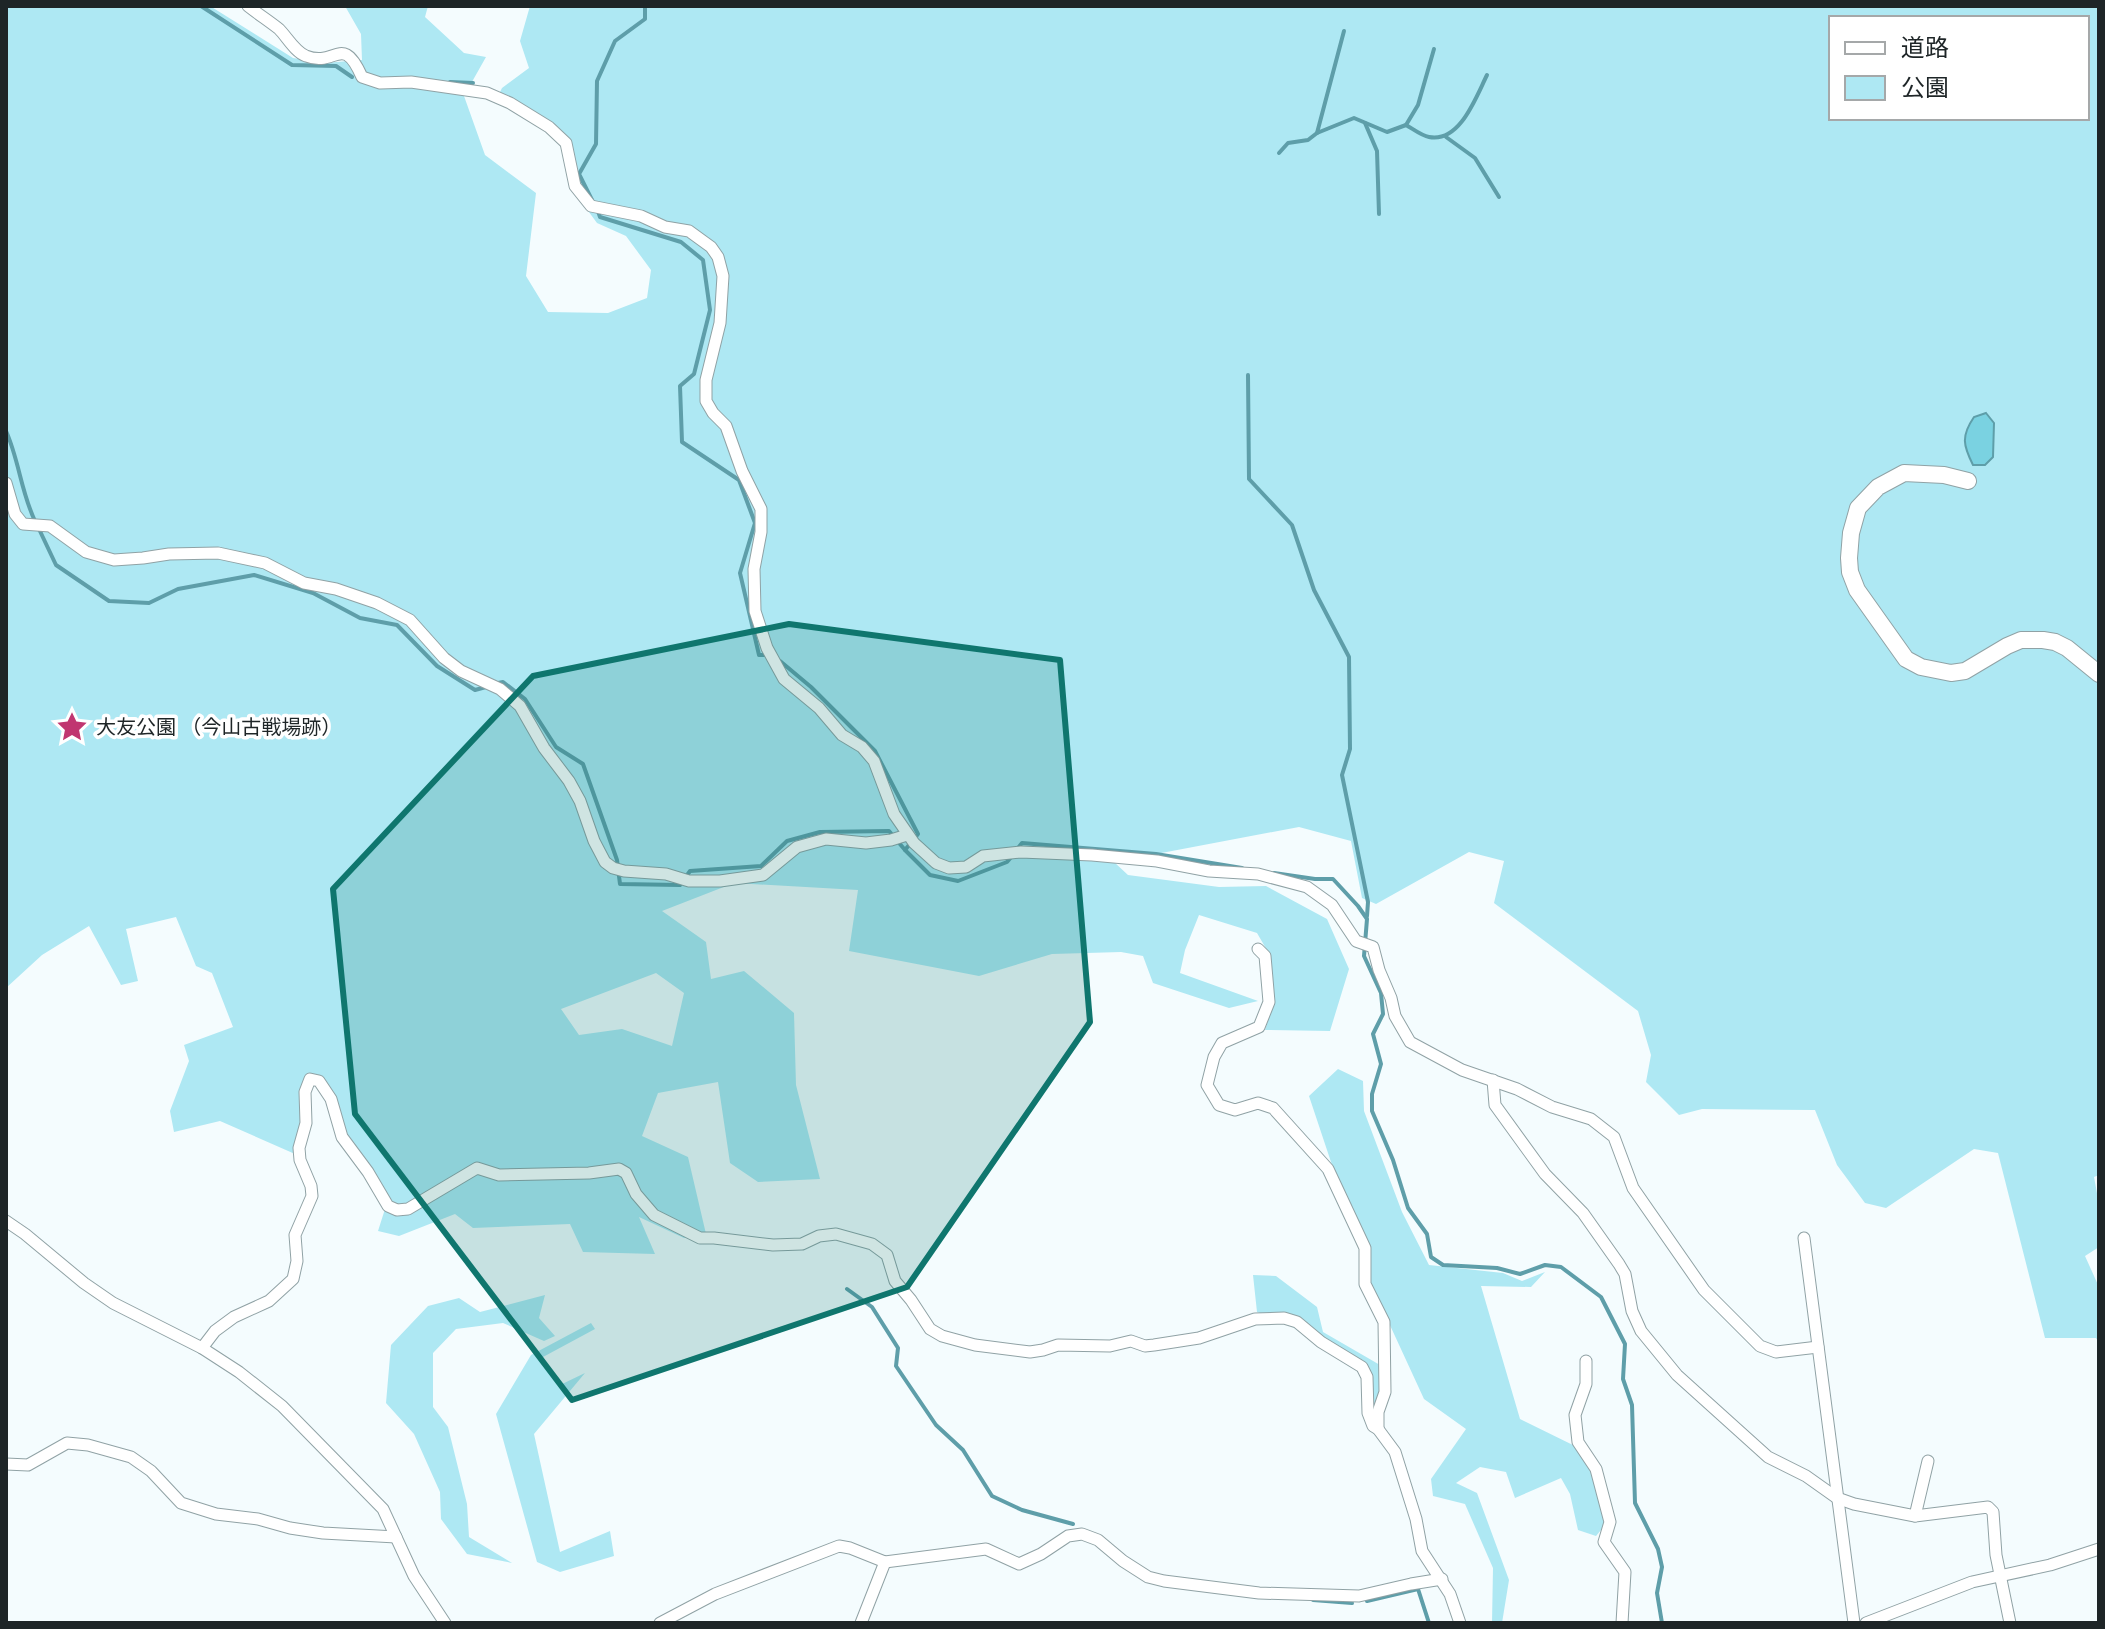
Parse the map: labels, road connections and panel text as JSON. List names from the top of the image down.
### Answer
{
  "places": {
    "place": ["大友公園 （今山古戦場跡）"]
  },
  "legend": ["道路", "公園"]
}
